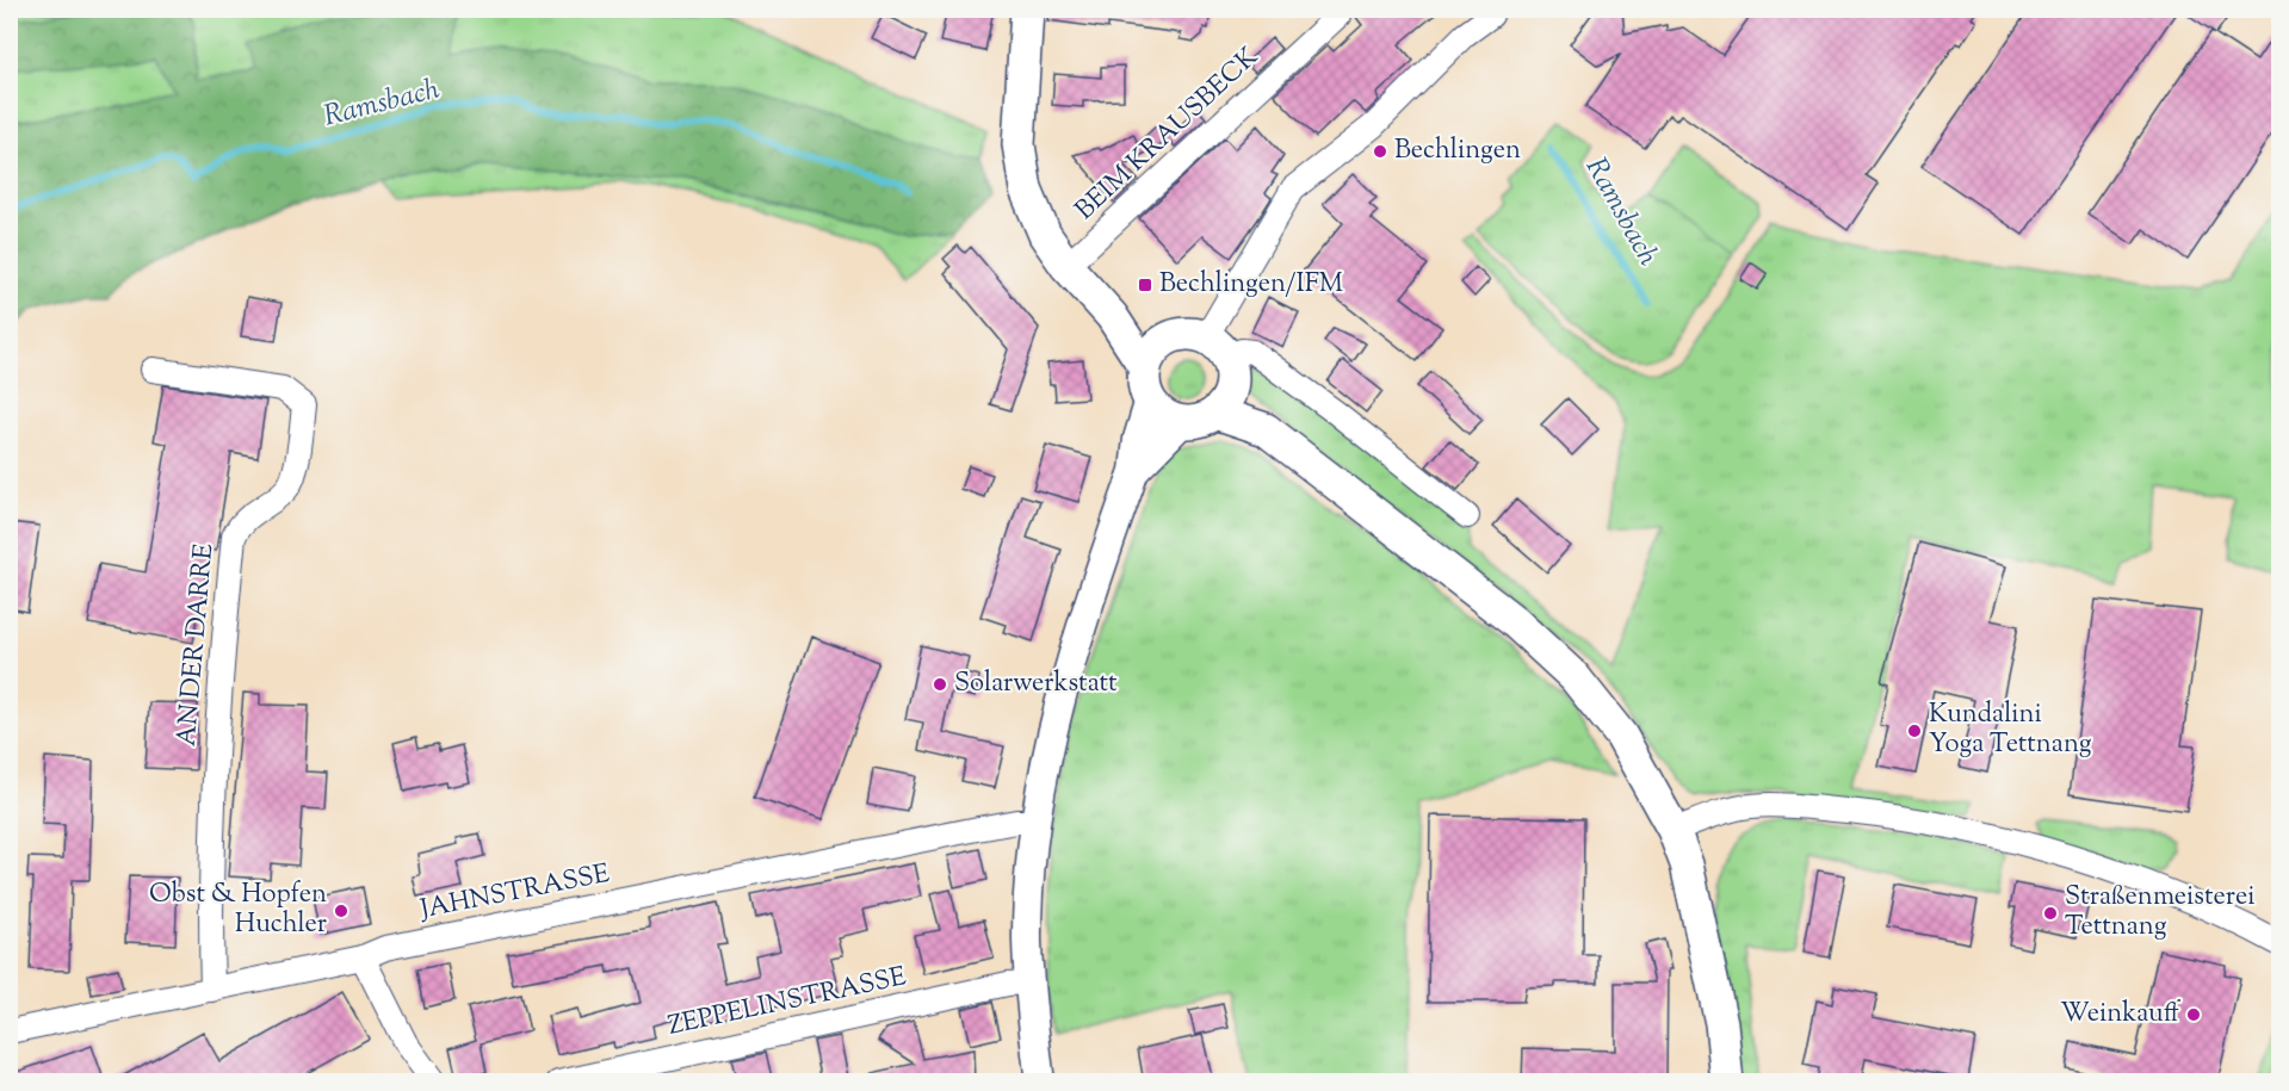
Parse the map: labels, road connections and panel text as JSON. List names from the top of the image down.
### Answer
{
  "streets": {
    "street": [
      "BEIM KRAUSBECK",
      "AN DER DARRE",
      "JAHNSTRASSE",
      "ZEPPELINSTRASSE"
    ]
  },
  "crossings": [
    ["AN DER DARRE", "JAHNSTRASSE"]
  ],
  "water": ["Ramsbach"],
  "places": {
    "other": [
      "Bechlingen",
      "Solarwerkstatt",
      "Kundalini Yoga Tettnang",
      "Obst & Hopfen Huchler",
      "Straßenmeisterei Tettnang",
      "Weinkauff"
    ],
    "transit": ["Bechlingen/IFM"]
  }
}
